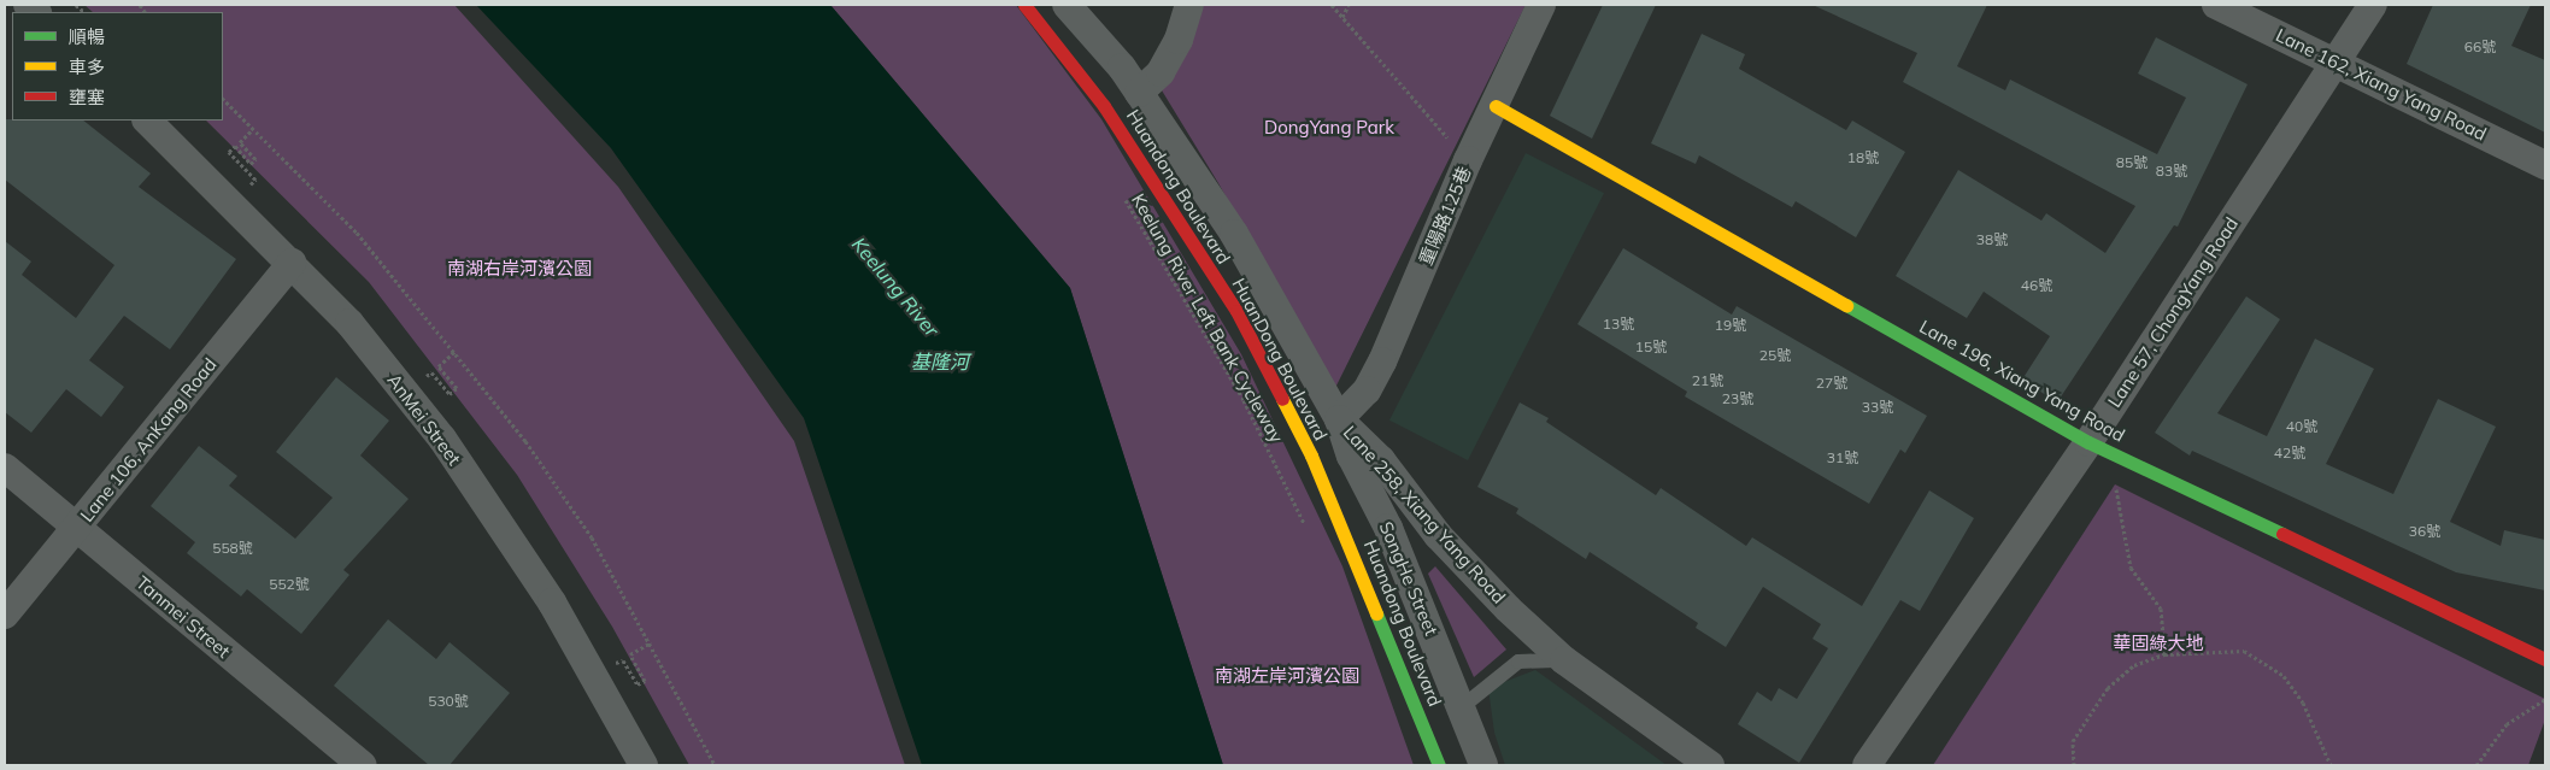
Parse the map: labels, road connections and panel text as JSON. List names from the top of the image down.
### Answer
{
  "streets": {
    "main road": ["Huandong Boulevard", "Lane 196, Xiang Yang Road"],
    "street": [
      "Lane 162, Xiang Yang Road",
      "重陽路125巷",
      "Lane 57, ChongYang Road",
      "AnMei Street",
      "Lane 106, AnKang Road",
      "Lane 258, Xiang Yang Road",
      "SongHe Street",
      "Tanmei Street"
    ],
    "path": ["Keelung River Left Bank Cycleway"]
  },
  "crossings": [
    ["Lane 162, Xiang Yang Road", "Lane 57, ChongYang Road"],
    ["重陽路125巷", "Lane 196, Xiang Yang Road"],
    ["重陽路125巷", "Lane 258, Xiang Yang Road"],
    ["重陽路125巷", "SongHe Street"],
    ["Lane 57, ChongYang Road", "Lane 196, Xiang Yang Road"],
    ["AnMei Street", "Lane 106, AnKang Road"],
    ["Lane 106, AnKang Road", "Tanmei Street"],
    ["Lane 258, Xiang Yang Road", "SongHe Street"]
  ],
  "water": ["Keelung River", "基隆河"],
  "parks": [
    "DongYang Park",
    "南湖右岸河濱公園",
    "華固綠大地",
    "南湖左岸河濱公園"
  ],
  "house_numbers": [
    "66號",
    "18號",
    "85號",
    "83號",
    "38號",
    "46號",
    "13號",
    "19號",
    "15號",
    "25號",
    "21號",
    "27號",
    "23號",
    "33號",
    "40號",
    "42號",
    "31號",
    "36號",
    "558號",
    "552號",
    "530號"
  ],
  "legend": ["順暢", "車多", "壅塞"]
}
